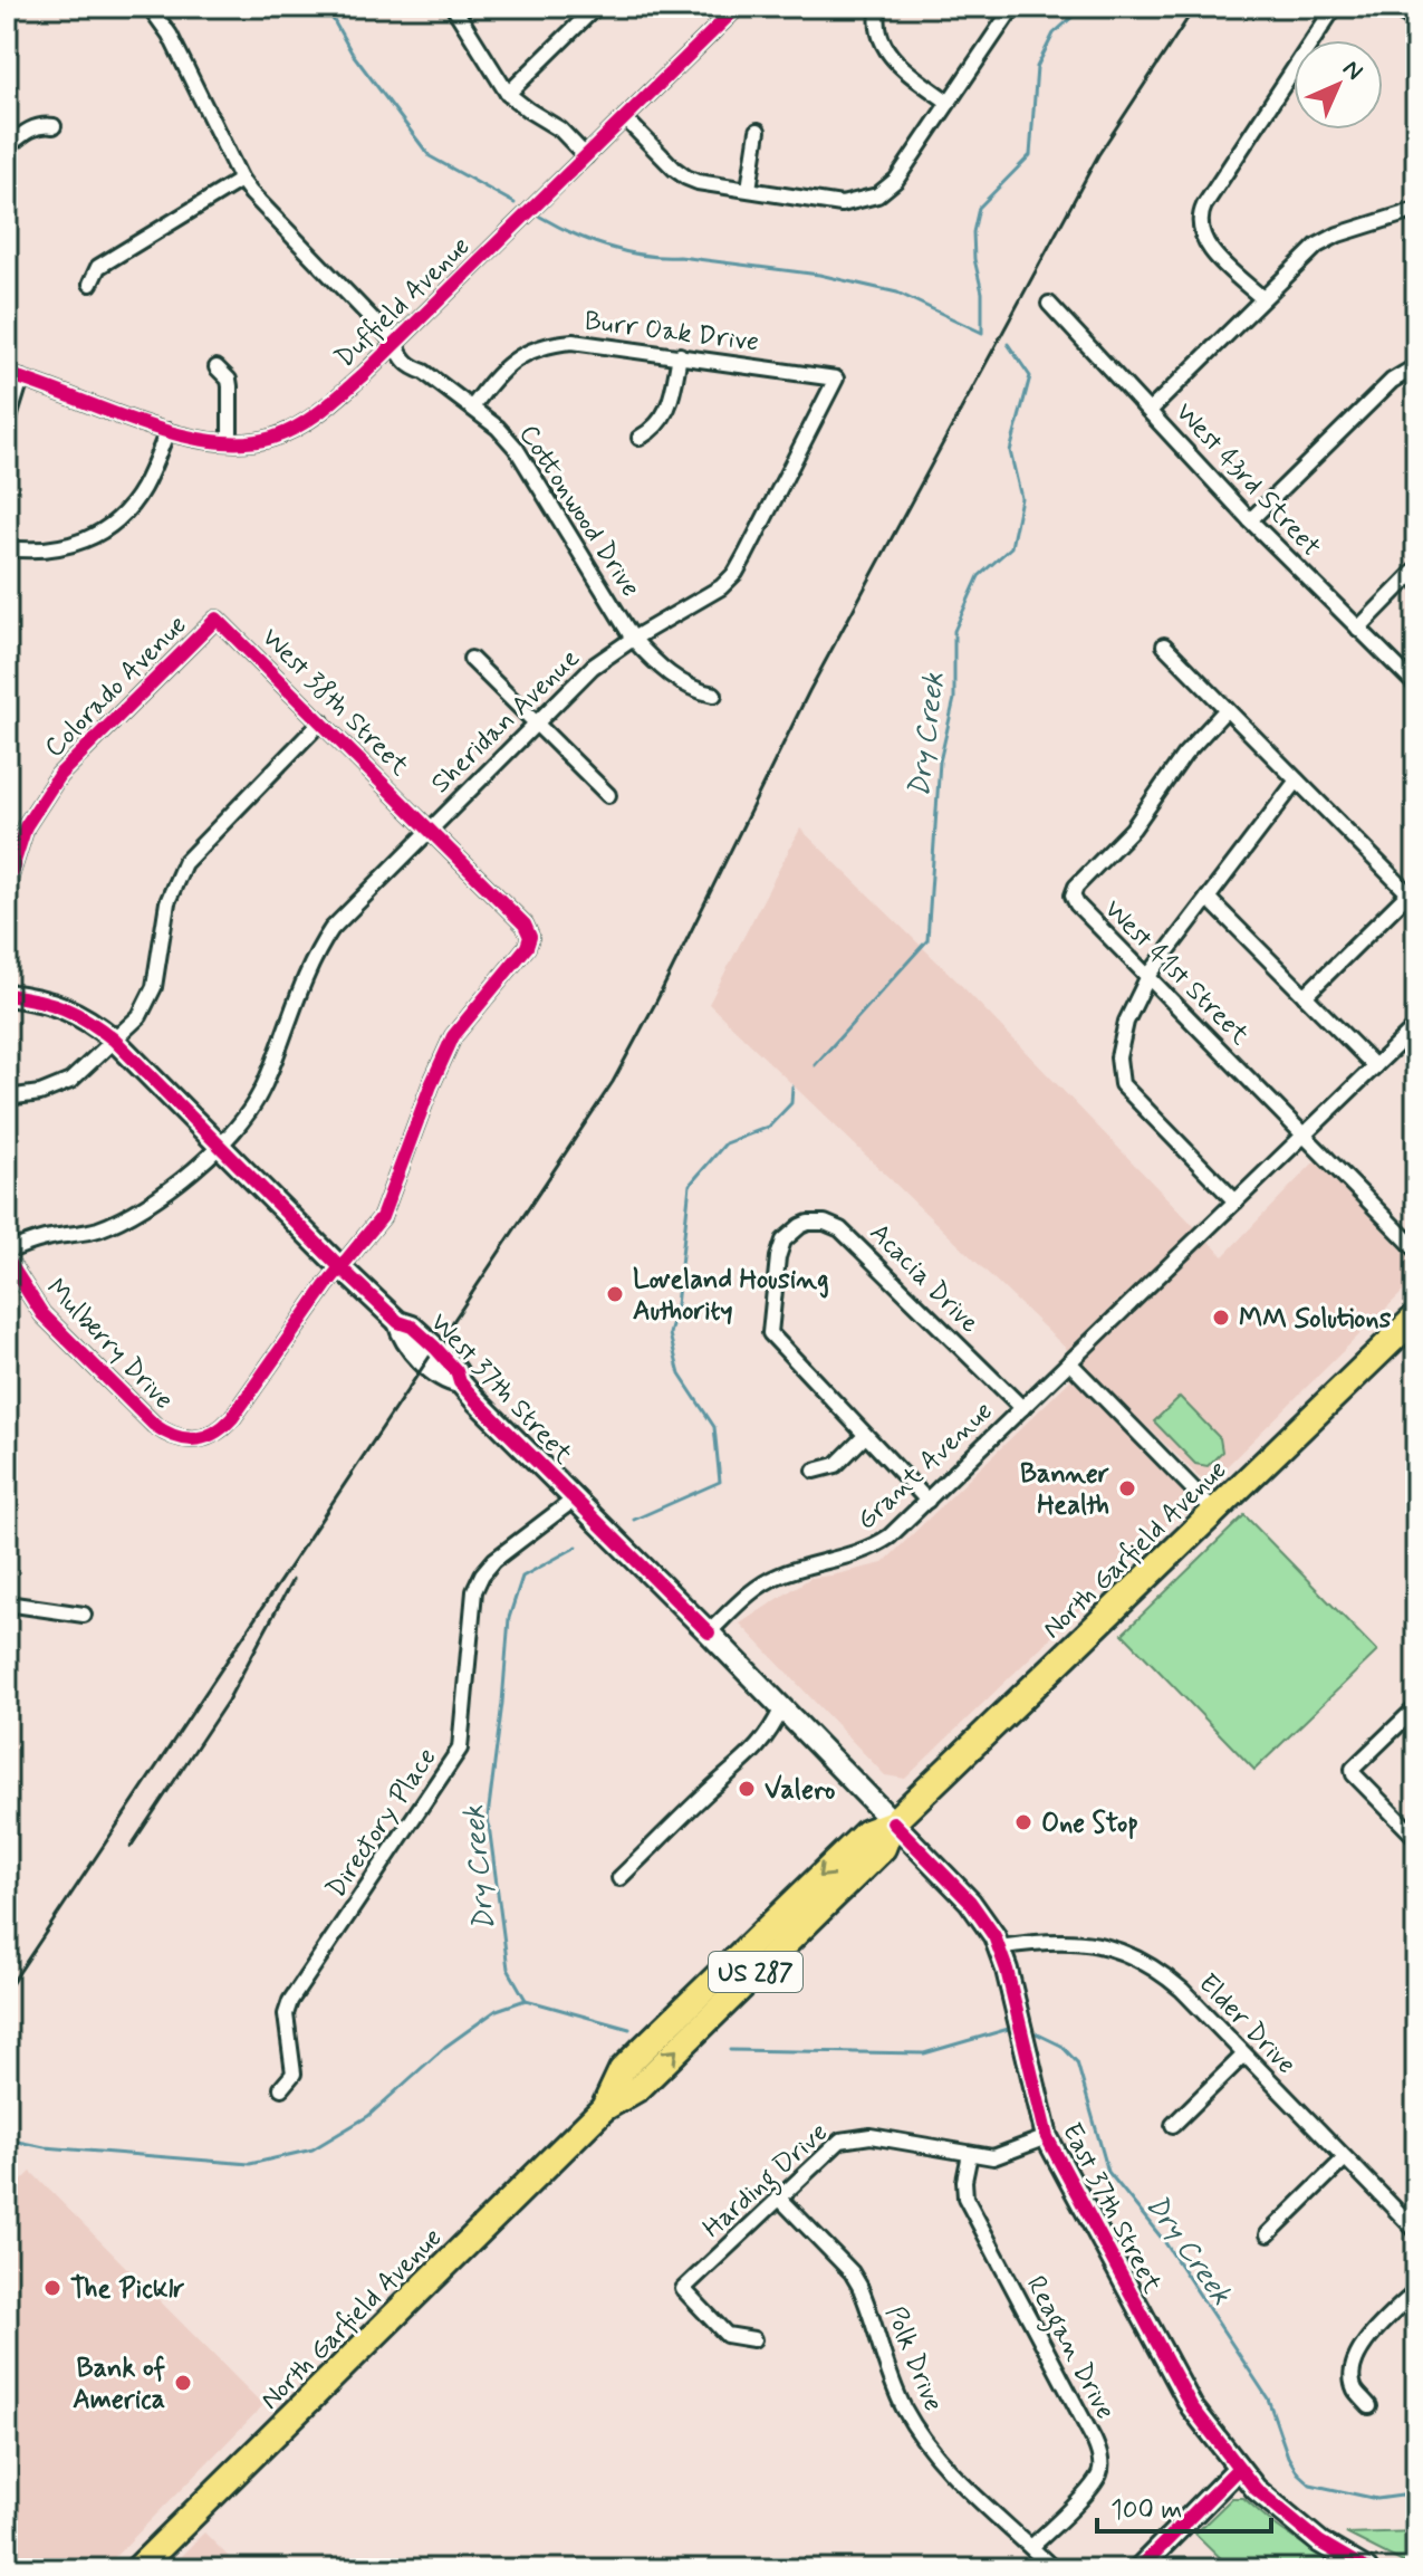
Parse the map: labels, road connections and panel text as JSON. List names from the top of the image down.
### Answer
{
  "streets": {
    "highway": ["North Garfield Avenue", "US 287"],
    "street": [
      "Duffield Avenue",
      "Burr Oak Drive",
      "West 43rd Street",
      "Cottonwood Drive",
      "Colorado Avenue",
      "West 38th Street",
      "Sheridan Avenue",
      "West 41st Street",
      "Acacia Drive",
      "Mulberry Drive",
      "West 37th Street",
      "Grant Avenue",
      "Directory Place",
      "Elder Drive",
      "Harding Drive",
      "East 37th Street",
      "Reagan Drive",
      "Polk Drive"
    ]
  },
  "crossings": [
    ["Duffield Avenue", "Cottonwood Drive"],
    ["Burr Oak Drive", "Cottonwood Drive"],
    ["Burr Oak Drive", "Sheridan Avenue"],
    ["Cottonwood Drive", "Sheridan Avenue"],
    ["Colorado Avenue", "West 38th Street"],
    ["West 38th Street", "Sheridan Avenue"],
    ["West 38th Street", "Mulberry Drive"],
    ["West 38th Street", "West 37th Street"],
    ["Sheridan Avenue", "Mulberry Drive"],
    ["Sheridan Avenue", "West 37th Street"],
    ["West 41st Street", "Grant Avenue"],
    ["Acacia Drive", "Grant Avenue"],
    ["Mulberry Drive", "West 37th Street"],
    ["West 37th Street", "Grant Avenue"],
    ["West 37th Street", "North Garfield Avenue"],
    ["West 37th Street", "Directory Place"],
    ["West 37th Street", "East 37th Street"],
    ["North Garfield Avenue", "East 37th Street"],
    ["Elder Drive", "East 37th Street"],
    ["Harding Drive", "East 37th Street"],
    ["Harding Drive", "Reagan Drive"],
    ["Harding Drive", "Polk Drive"],
    ["Reagan Drive", "Polk Drive"]
  ],
  "water": ["Dry Creek"],
  "places": [
    "Loveland Housing Authority",
    "MM Solutions",
    "Banner Health",
    "Valero",
    "One Stop",
    "The Picklr",
    "Bank of America"
  ],
  "scale_bar": "100 m",
  "north": "top right"
}
